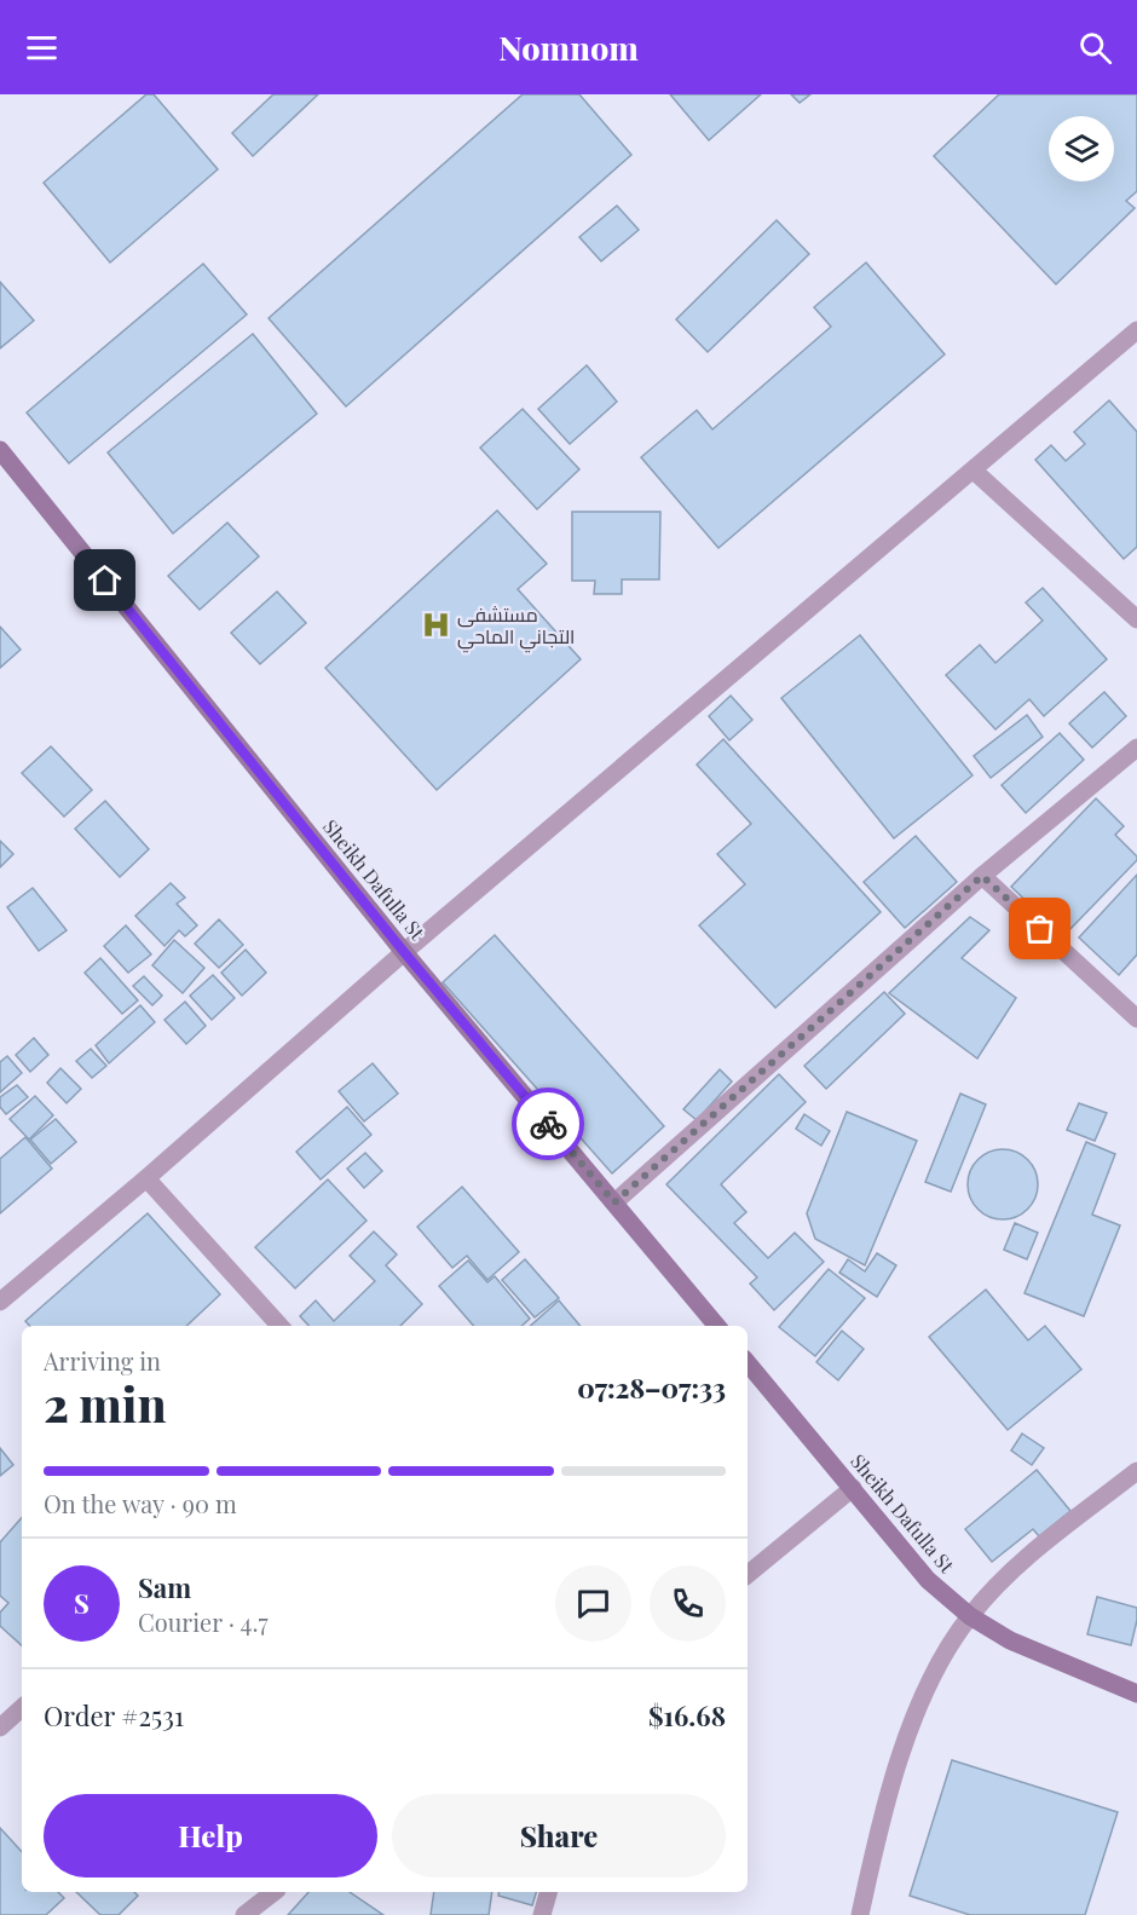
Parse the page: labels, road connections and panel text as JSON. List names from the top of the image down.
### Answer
{
  "streets": {
    "street": ["Sheikh Dafulla St"]
  },
  "places": {
    "hospital": ["مستشفى التجاني الماحي"]
  },
  "page": {
    "header": "Nomnom",
    "heading": ["2 min", "Arriving in", "07:28–07:33"],
    "panel": [
      "Sam",
      "Courier · 4.7",
      "Order #2531",
      "$16.68"
    ],
    "bar": "On the way · 90 m",
    "round": "S",
    "buttons": ["Help", "Share"]
  }
}
